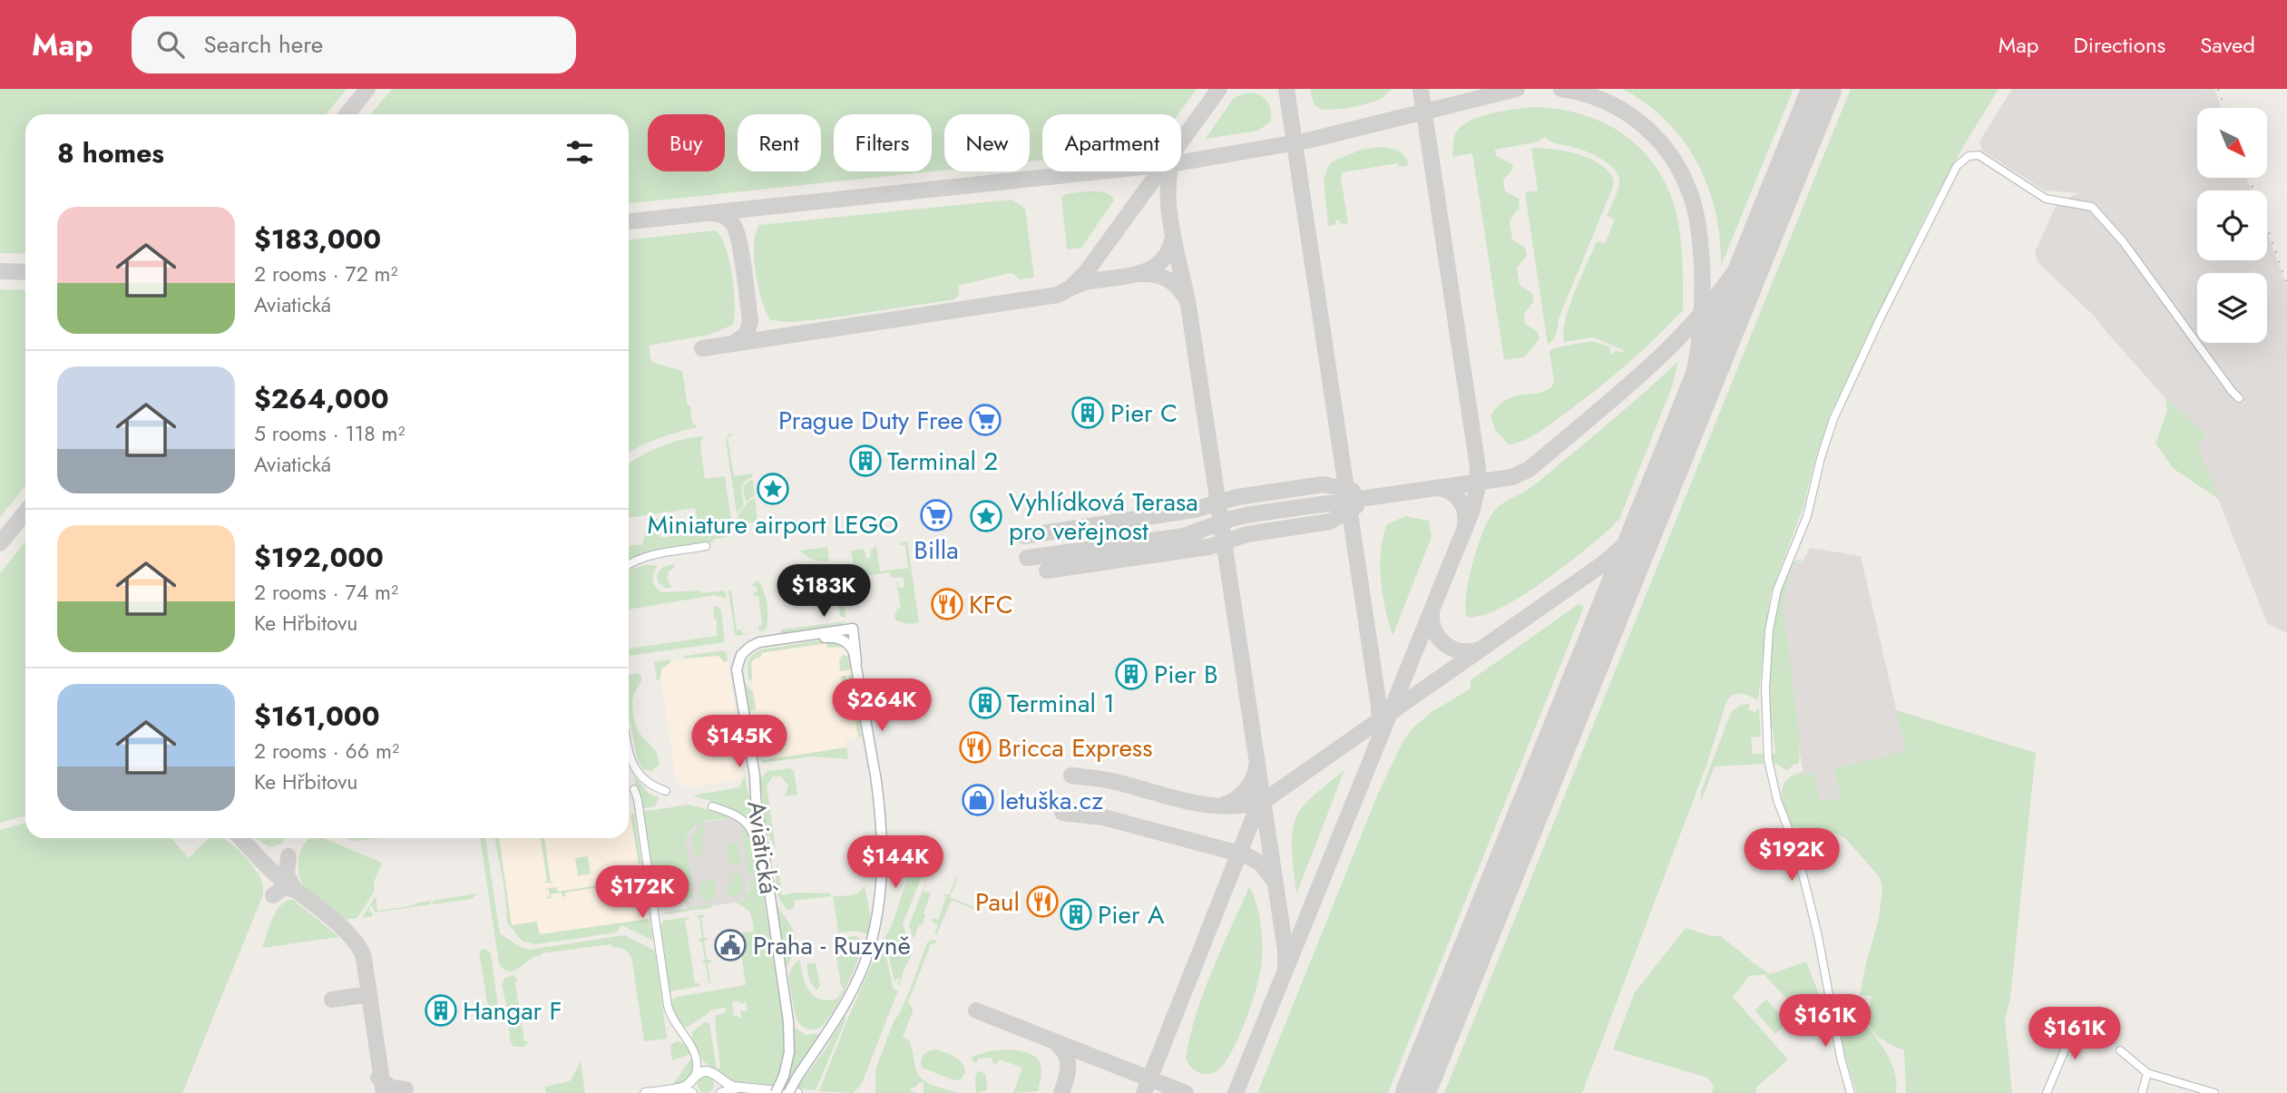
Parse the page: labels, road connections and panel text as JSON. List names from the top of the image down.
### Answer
{
  "streets": {
    "main road": ["Aviatická"]
  },
  "places": {
    "building": [
      "Pier C",
      "Terminal 2",
      "Pier B",
      "Terminal 1",
      "Pier A",
      "Hangar F"
    ],
    "supermarket": ["Prague Duty Free", "Billa"],
    "place": ["Miniature airport LEGO", "Vyhlídková Terasa pro veřejnost"],
    "restaurant": ["KFC", "Bricca Express", "Paul"],
    "shop": ["letuška.cz"],
    "public building": ["Praha - Ruzyně"]
  },
  "north": "bottom right",
  "page": {
    "header": "Map",
    "search": "Search here",
    "nav": ["Map", "Directions", "Saved"],
    "chip": [
      "Buy",
      "Rent",
      "Filters",
      "New",
      "Apartment"
    ],
    "heading": "8 homes",
    "list": [
      {
        "name": "$183,000",
        "note": "2 rooms · 72 m² · Aviatická"
      },
      {
        "name": "$264,000",
        "note": "5 rooms · 118 m² · Aviatická"
      },
      {
        "name": "$192,000",
        "note": "2 rooms · 74 m² · Ke Hřbitovu"
      },
      {
        "name": "$161,000",
        "note": "2 rooms · 66 m² · Ke Hřbitovu"
      }
    ],
    "price": [
      "$183K",
      "$264K",
      "$145K",
      "$192K",
      "$144K",
      "$172K",
      "$161K",
      "$161K"
    ]
  }
}
